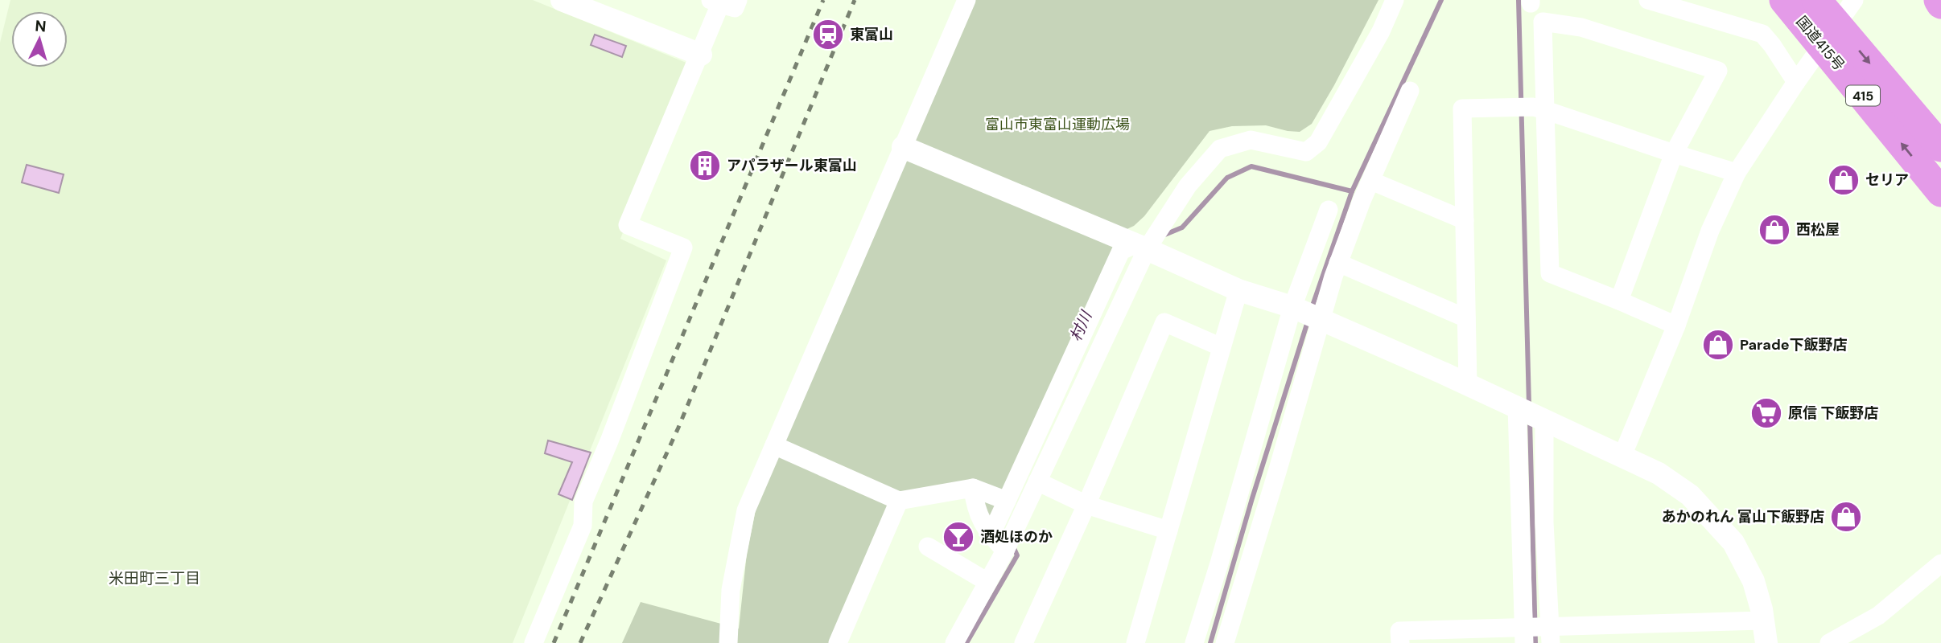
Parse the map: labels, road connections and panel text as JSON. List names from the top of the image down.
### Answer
{
  "streets": {
    "highway": ["国道415号", "415"]
  },
  "districts": ["米田町三丁目"],
  "water": ["村川"],
  "parks": ["富山市東富山運動広場"],
  "places": {
    "station": ["東富山"],
    "building": ["アパラザール東富山"],
    "shop": [
      "セリア",
      "西松屋",
      "Parade下飯野店",
      "あかのれん 富山下飯野店"
    ],
    "supermarket": ["原信 下飯野店"],
    "bar": ["酒処ほのか"]
  },
  "north": "top"
}
